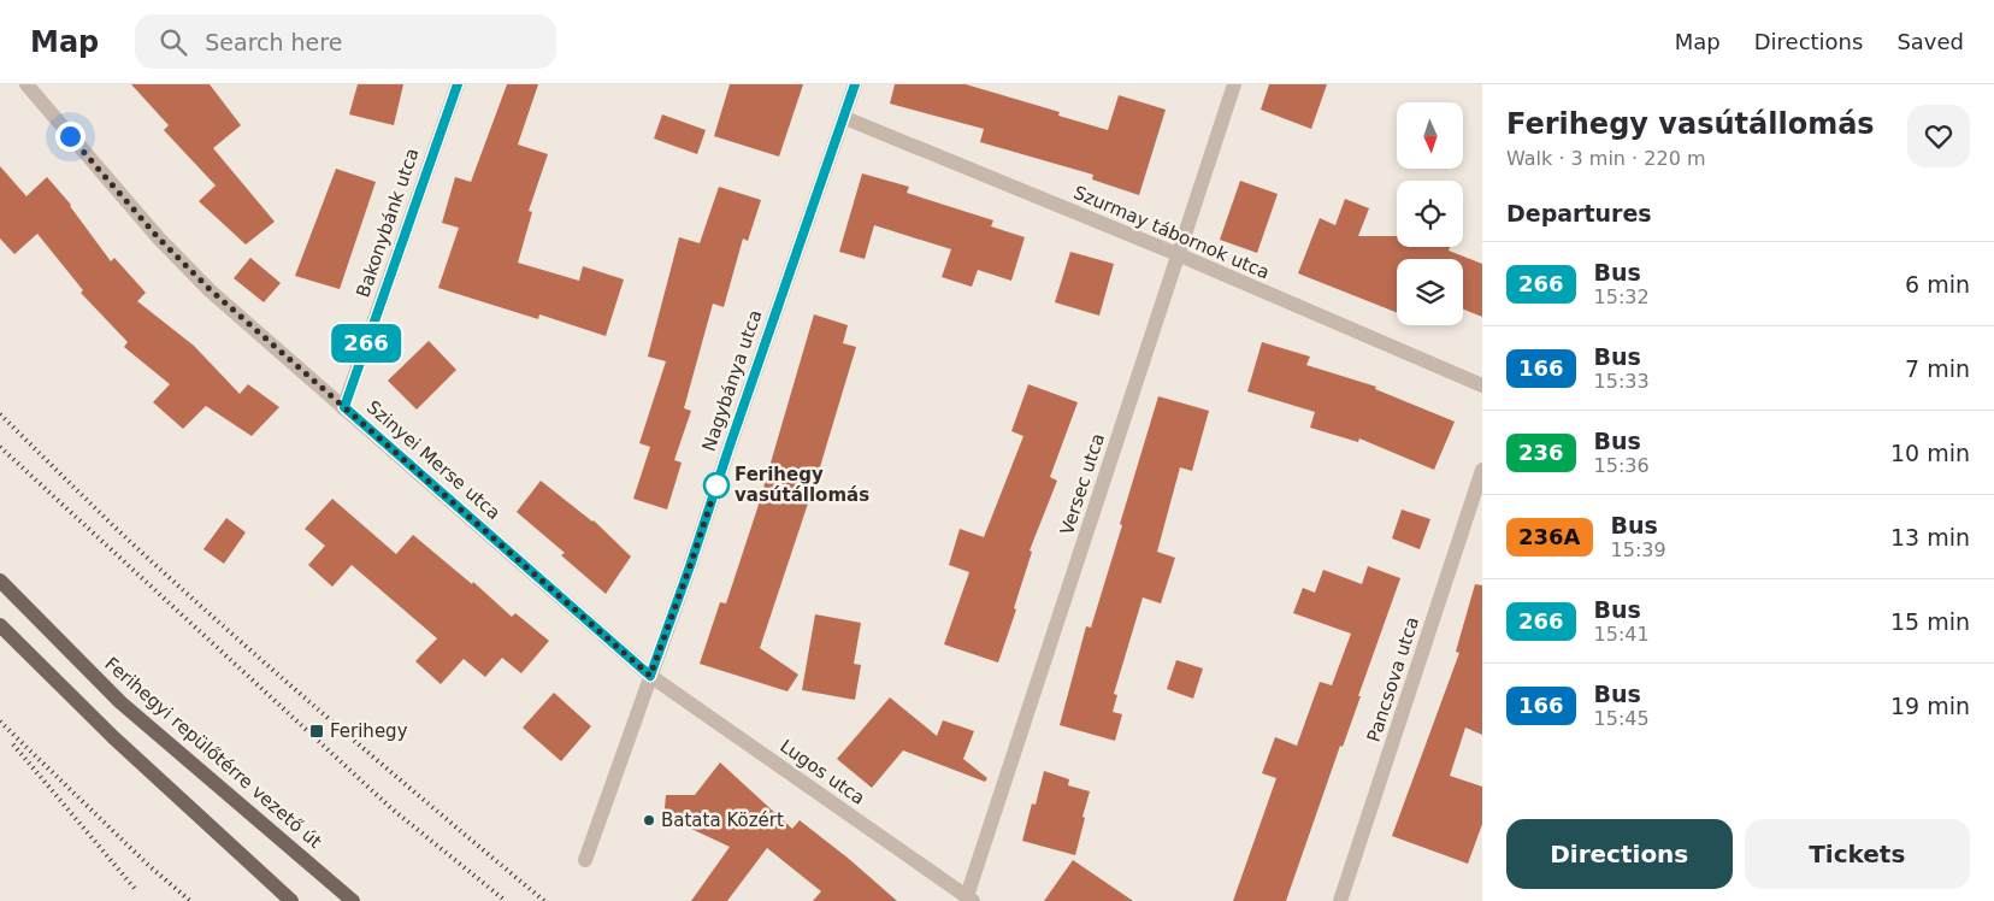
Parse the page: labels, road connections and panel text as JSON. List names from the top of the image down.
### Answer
{
  "streets": {
    "main road": ["Ferihegyi repülőtérre vezető út"],
    "street": [
      "Bakonybánk utca",
      "Szurmay tábornok utca",
      "Nagybánya utca",
      "Szinyei Merse utca",
      "Versec utca",
      "Pancsova utca",
      "Lugos utca"
    ]
  },
  "crossings": [
    ["Bakonybánk utca", "Szinyei Merse utca"],
    ["Szurmay tábornok utca", "Nagybánya utca"],
    ["Szurmay tábornok utca", "Versec utca"],
    ["Nagybánya utca", "Szinyei Merse utca"],
    ["Nagybánya utca", "Lugos utca"],
    ["Szinyei Merse utca", "Lugos utca"],
    ["Versec utca", "Lugos utca"]
  ],
  "places": {
    "other": ["Ferihegy vasútállomás", "Batata Közért"],
    "transit": ["Ferihegy"]
  },
  "lines": ["bus line 266"],
  "north": "bottom",
  "page": {
    "header": "Map",
    "search": "Search here",
    "nav": ["Map", "Directions", "Saved"],
    "on_map": "266",
    "heading": [
      ["Ferihegy vasútállomás", "Walk · 3 min · 220 m"],
      "Departures"
    ],
    "list": [
      {
        "mark": "266",
        "name": "Bus",
        "note": "15:32",
        "value": "6 min"
      },
      {
        "mark": "166",
        "name": "Bus",
        "note": "15:33",
        "value": "7 min"
      },
      {
        "mark": "236",
        "name": "Bus",
        "note": "15:36",
        "value": "10 min"
      },
      {
        "mark": "236A",
        "name": "Bus",
        "note": "15:39",
        "value": "13 min"
      },
      {
        "mark": "266",
        "name": "Bus",
        "note": "15:41",
        "value": "15 min"
      },
      {
        "mark": "166",
        "name": "Bus",
        "note": "15:45",
        "value": "19 min"
      }
    ],
    "buttons": ["Directions", "Tickets"]
  }
}
